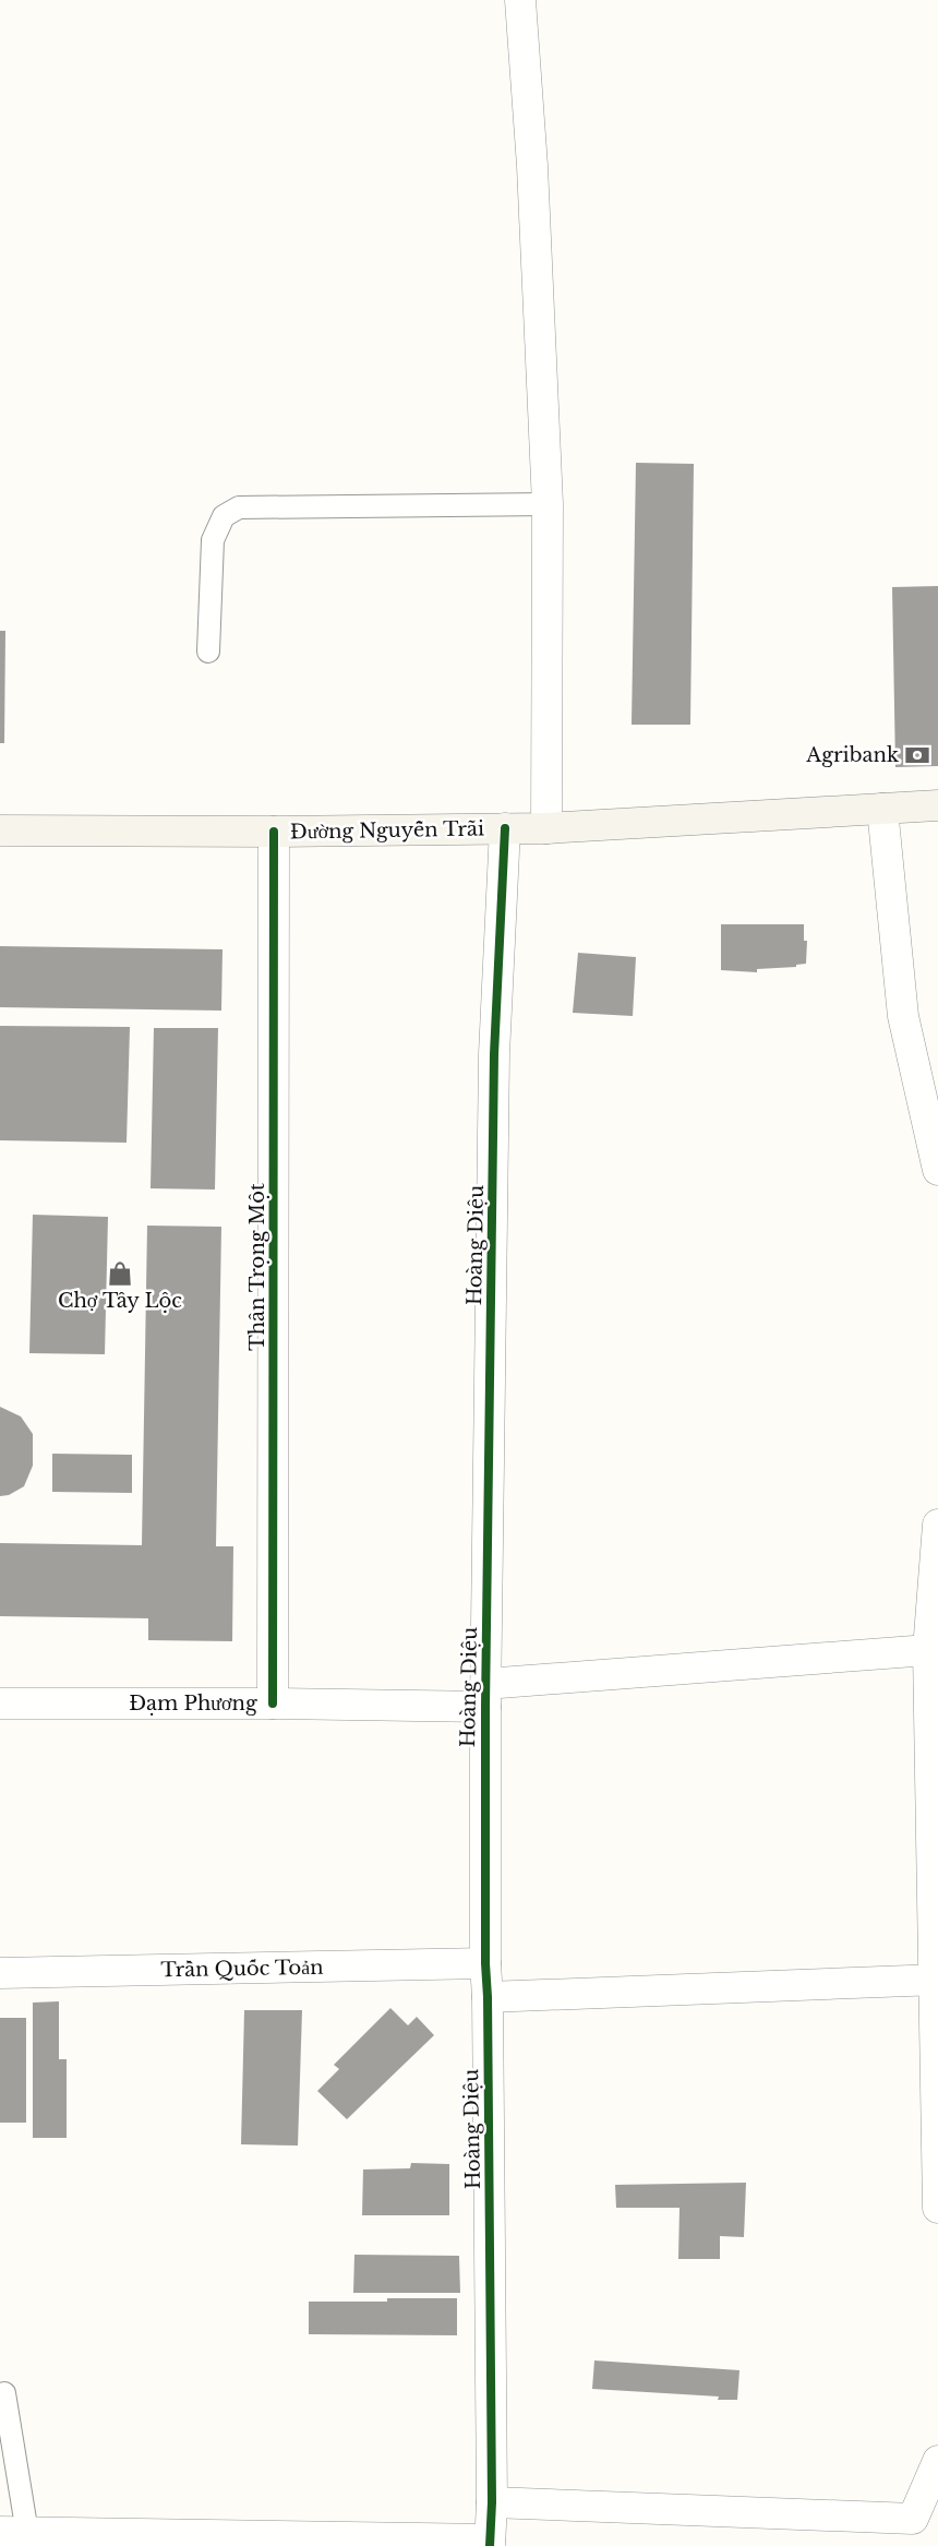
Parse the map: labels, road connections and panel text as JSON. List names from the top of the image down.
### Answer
{
  "streets": {
    "main road": ["Đường Nguyễn Trãi"],
    "street": [
      "Hoàng Diệu",
      "Thân Trọng Một",
      "Đạm Phương",
      "Trần Quốc Toản"
    ]
  },
  "crossings": [
    ["Đường Nguyễn Trãi", "Hoàng Diệu"],
    ["Đường Nguyễn Trãi", "Thân Trọng Một"],
    ["Hoàng Diệu", "Đạm Phương"],
    ["Hoàng Diệu", "Trần Quốc Toản"],
    ["Thân Trọng Một", "Đạm Phương"]
  ],
  "places": {
    "bank": ["Agribank"],
    "shop": ["Chợ Tây Lộc"]
  }
}
